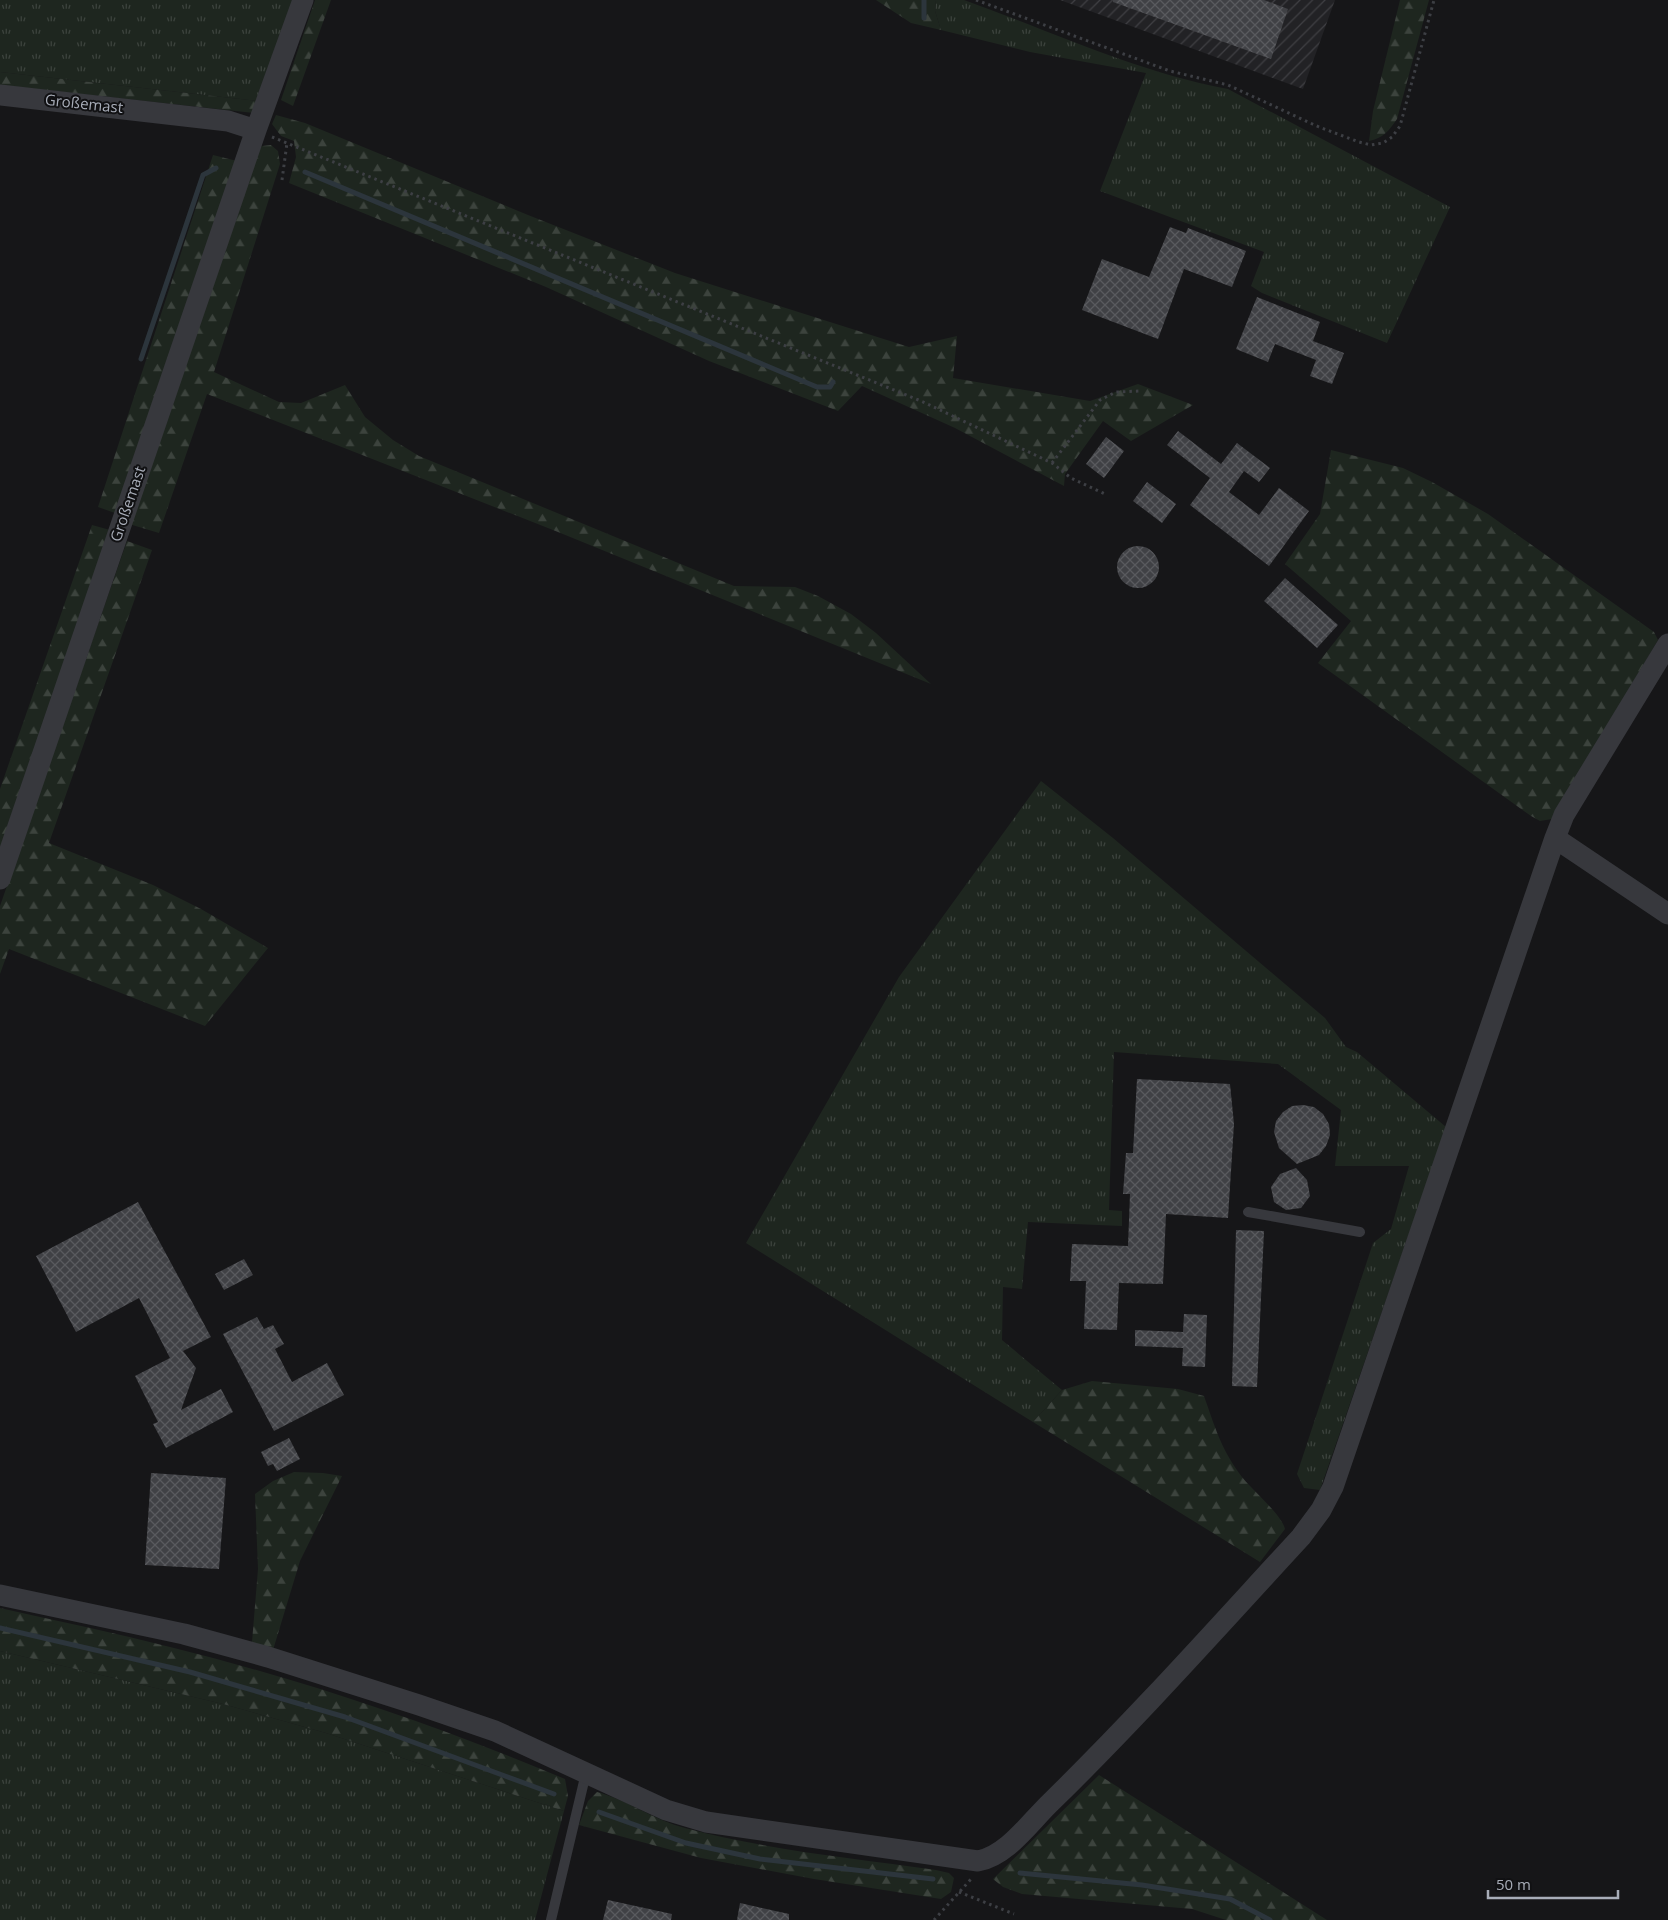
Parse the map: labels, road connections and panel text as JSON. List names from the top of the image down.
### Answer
{
  "streets": {
    "street": ["Großemast"]
  },
  "scale_bar": "50 m"
}
